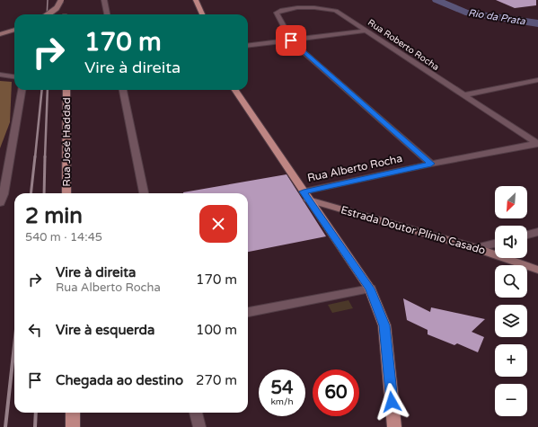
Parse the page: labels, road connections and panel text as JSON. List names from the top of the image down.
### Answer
{
  "streets": {
    "main road": ["Rua José Haddad", "Estrada Doutor Plínio Casado"],
    "street": ["Rua Roberto Rocha", "Rua Alberto Rocha"]
  },
  "crossings": [
    ["Rua Roberto Rocha", "Rua Alberto Rocha"],
    ["Rua Alberto Rocha", "Estrada Doutor Plínio Casado"]
  ],
  "water": ["Rio da Prata"],
  "north": "bottom left",
  "page": {
    "turn": ["170 m", "Vire à direita"],
    "map_buttons": ["+", "−"],
    "heading": ["2 min", "540 m · 14:45"],
    "list": [
      {
        "name": "Vire à direita",
        "note": "Rua Alberto Rocha",
        "value": "170 m"
      },
      {
        "name": "Vire à esquerda",
        "value": "100 m"
      },
      {
        "name": "Chegada ao destino",
        "value": "270 m"
      }
    ],
    "speed": "54 km/h",
    "limit": "60"
  }
}
